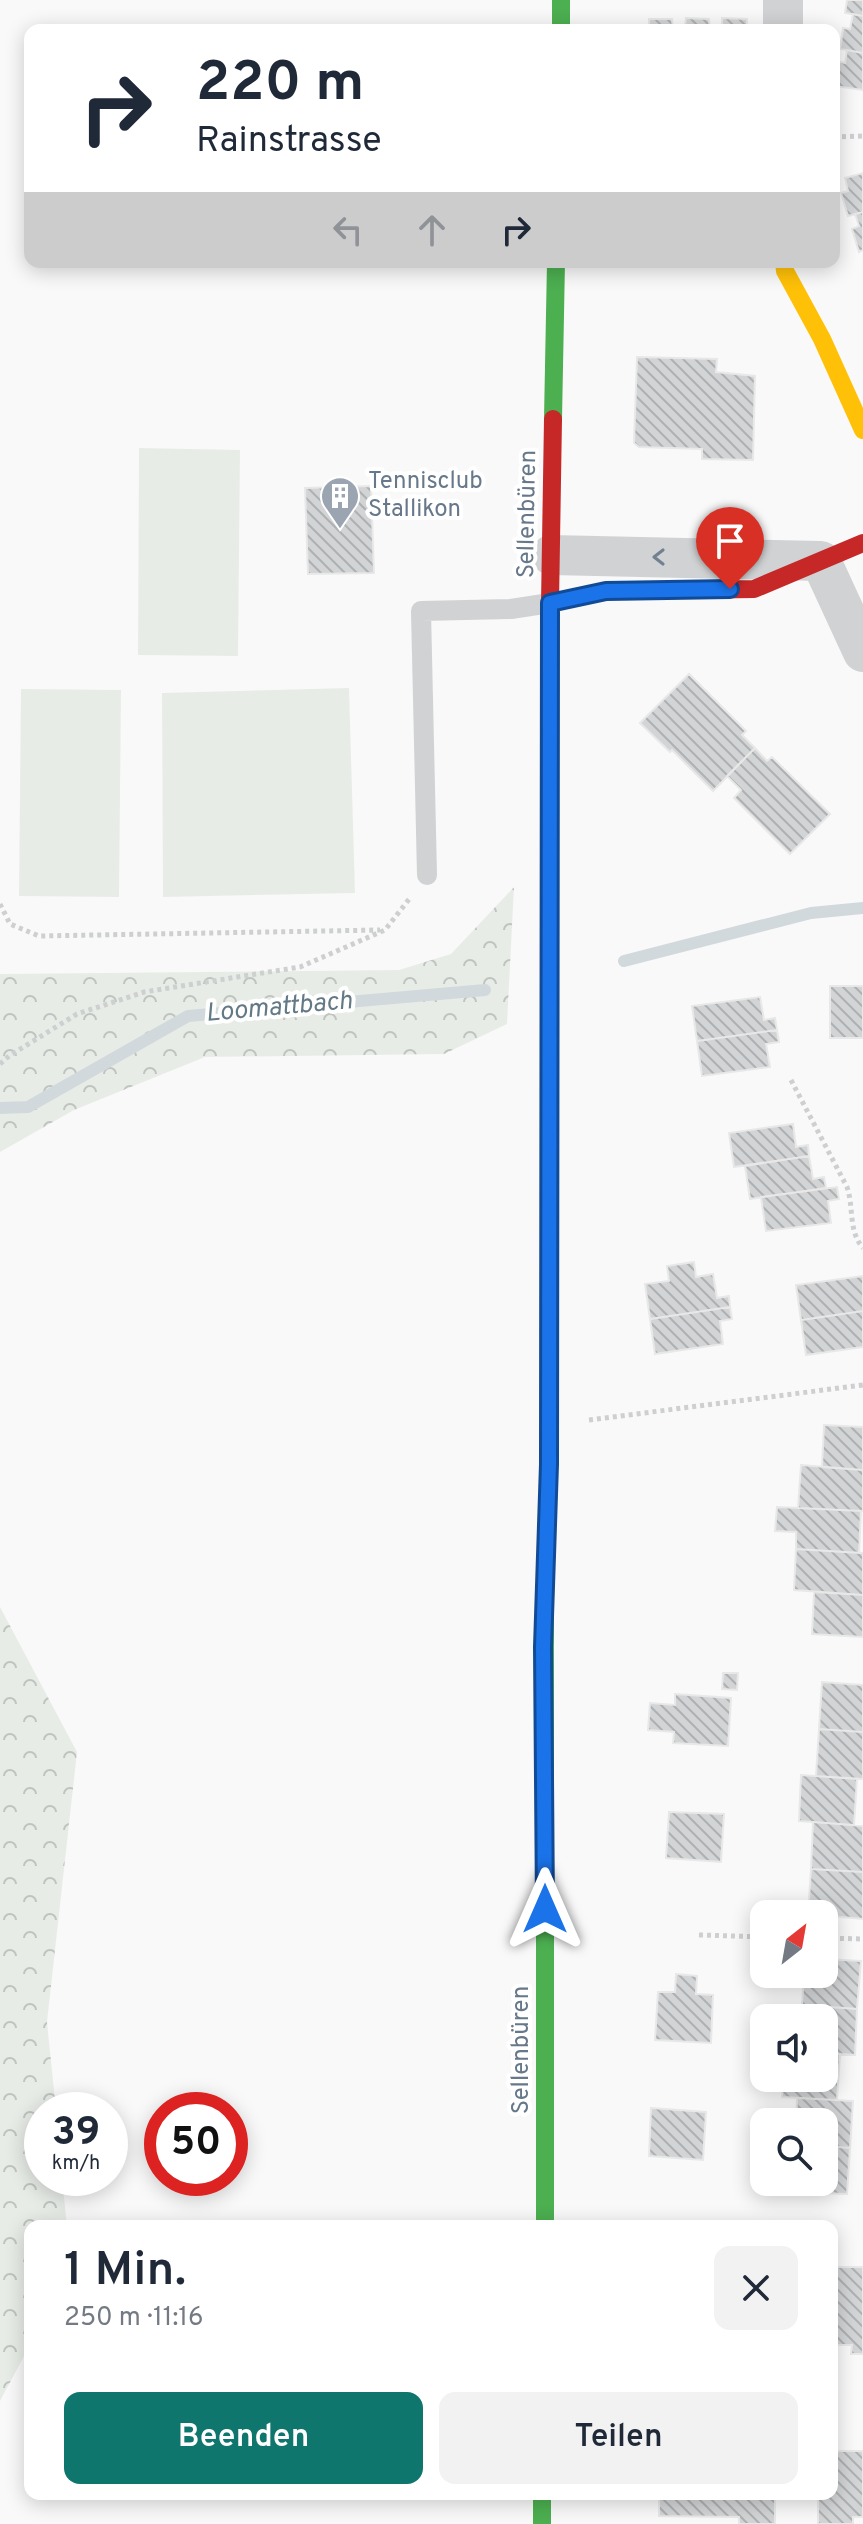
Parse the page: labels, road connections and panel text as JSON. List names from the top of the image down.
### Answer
{
  "streets": {
    "main road": ["Sellenbüren"]
  },
  "water": ["Loomattbach"],
  "places": {
    "building": ["Tennisclub Stallikon"]
  },
  "north": "top right",
  "page": {
    "turn": ["220 m", "Rainstrasse"],
    "speed": "39 km/h",
    "limit": "50",
    "heading": ["1 Min.", "250 m · 11:16"],
    "buttons": ["Beenden", "Teilen"]
  }
}
